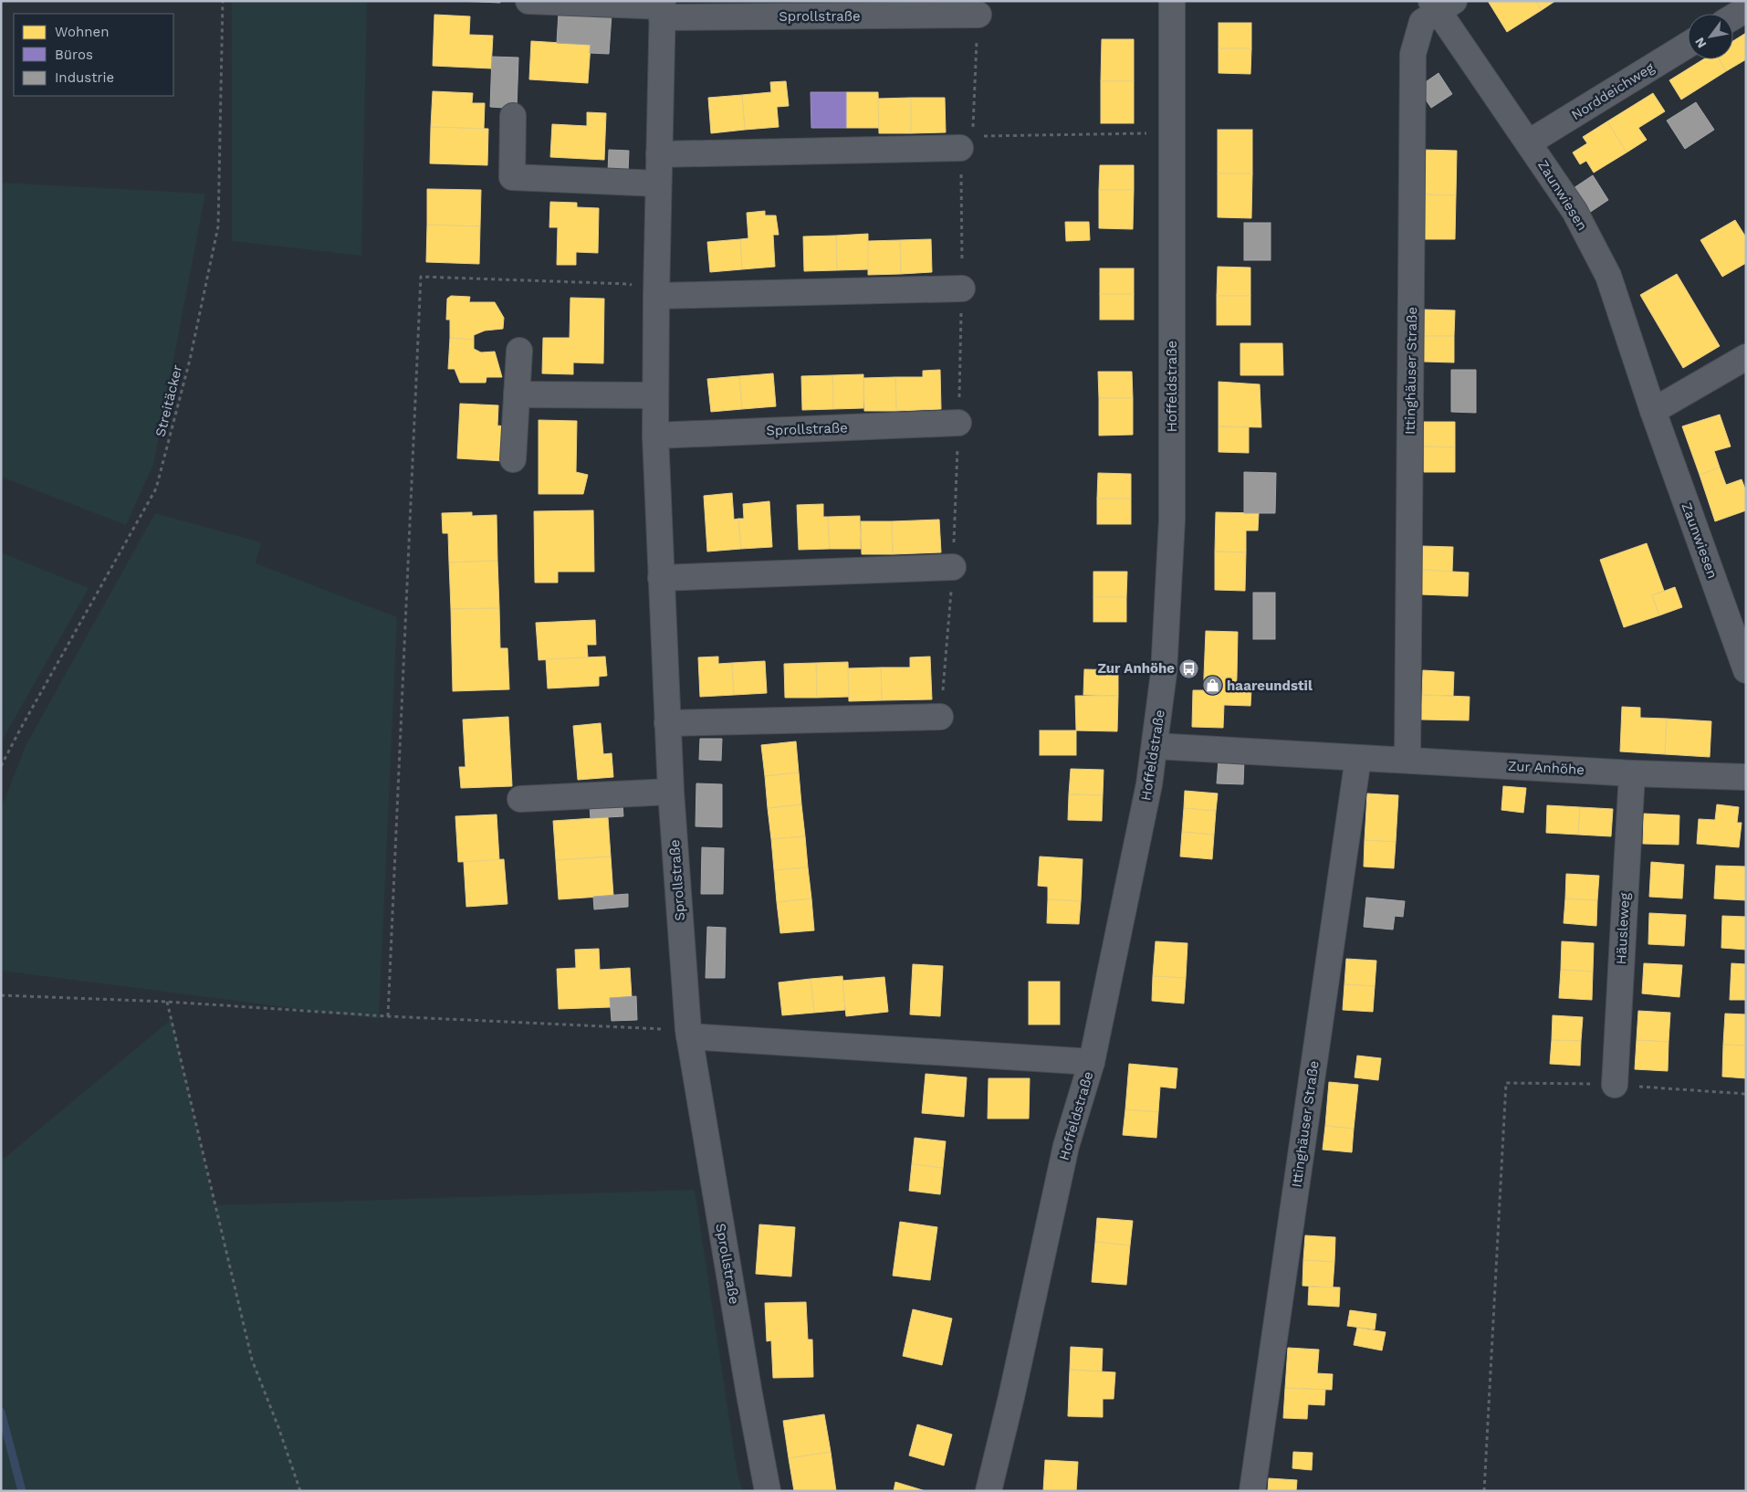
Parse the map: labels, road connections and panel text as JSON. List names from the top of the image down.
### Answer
{
  "streets": {
    "street": [
      "Sprollstraße",
      "Norddeichweg",
      "Zaunwiesen",
      "Ittinghäuser Straße",
      "Hoffeldstraße",
      "Zur Anhöhe",
      "Häusleweg"
    ],
    "path": ["Streitäcker"]
  },
  "crossings": [
    ["Norddeichweg", "Zaunwiesen"],
    ["Zaunwiesen", "Ittinghäuser Straße"],
    ["Ittinghäuser Straße", "Zur Anhöhe"],
    ["Hoffeldstraße", "Zur Anhöhe"],
    ["Zur Anhöhe", "Häusleweg"]
  ],
  "places": {
    "bus stop": ["Zur Anhöhe"],
    "shop": ["haareundstil"]
  },
  "legend": ["Wohnen", "Büros", "Industrie"],
  "north": "bottom left"
}
